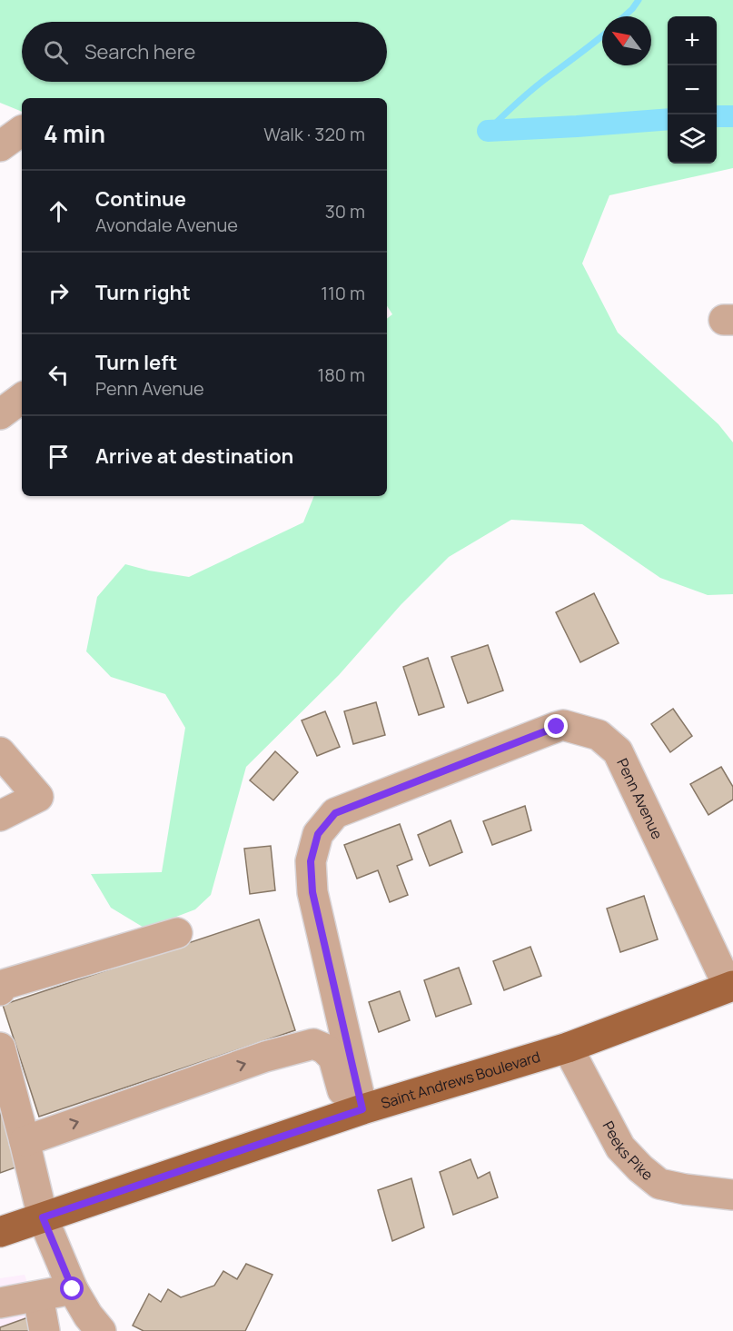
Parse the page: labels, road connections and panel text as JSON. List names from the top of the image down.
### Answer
{
  "streets": {
    "main road": ["Saint Andrews Boulevard"],
    "street": ["Penn Avenue", "Peeks Pike"]
  },
  "crossings": [
    ["Penn Avenue", "Saint Andrews Boulevard"],
    ["Saint Andrews Boulevard", "Peeks Pike"]
  ],
  "north": "top left",
  "page": {
    "map_buttons": ["+", "−"],
    "search": "Search here",
    "heading": ["4 min", "Walk · 320 m"],
    "list": [
      ["Continue", "Avondale Avenue", "30 m"],
      ["Turn right", "110 m"],
      ["Turn left", "Penn Avenue", "180 m"],
      "Arrive at destination"
    ]
  }
}
